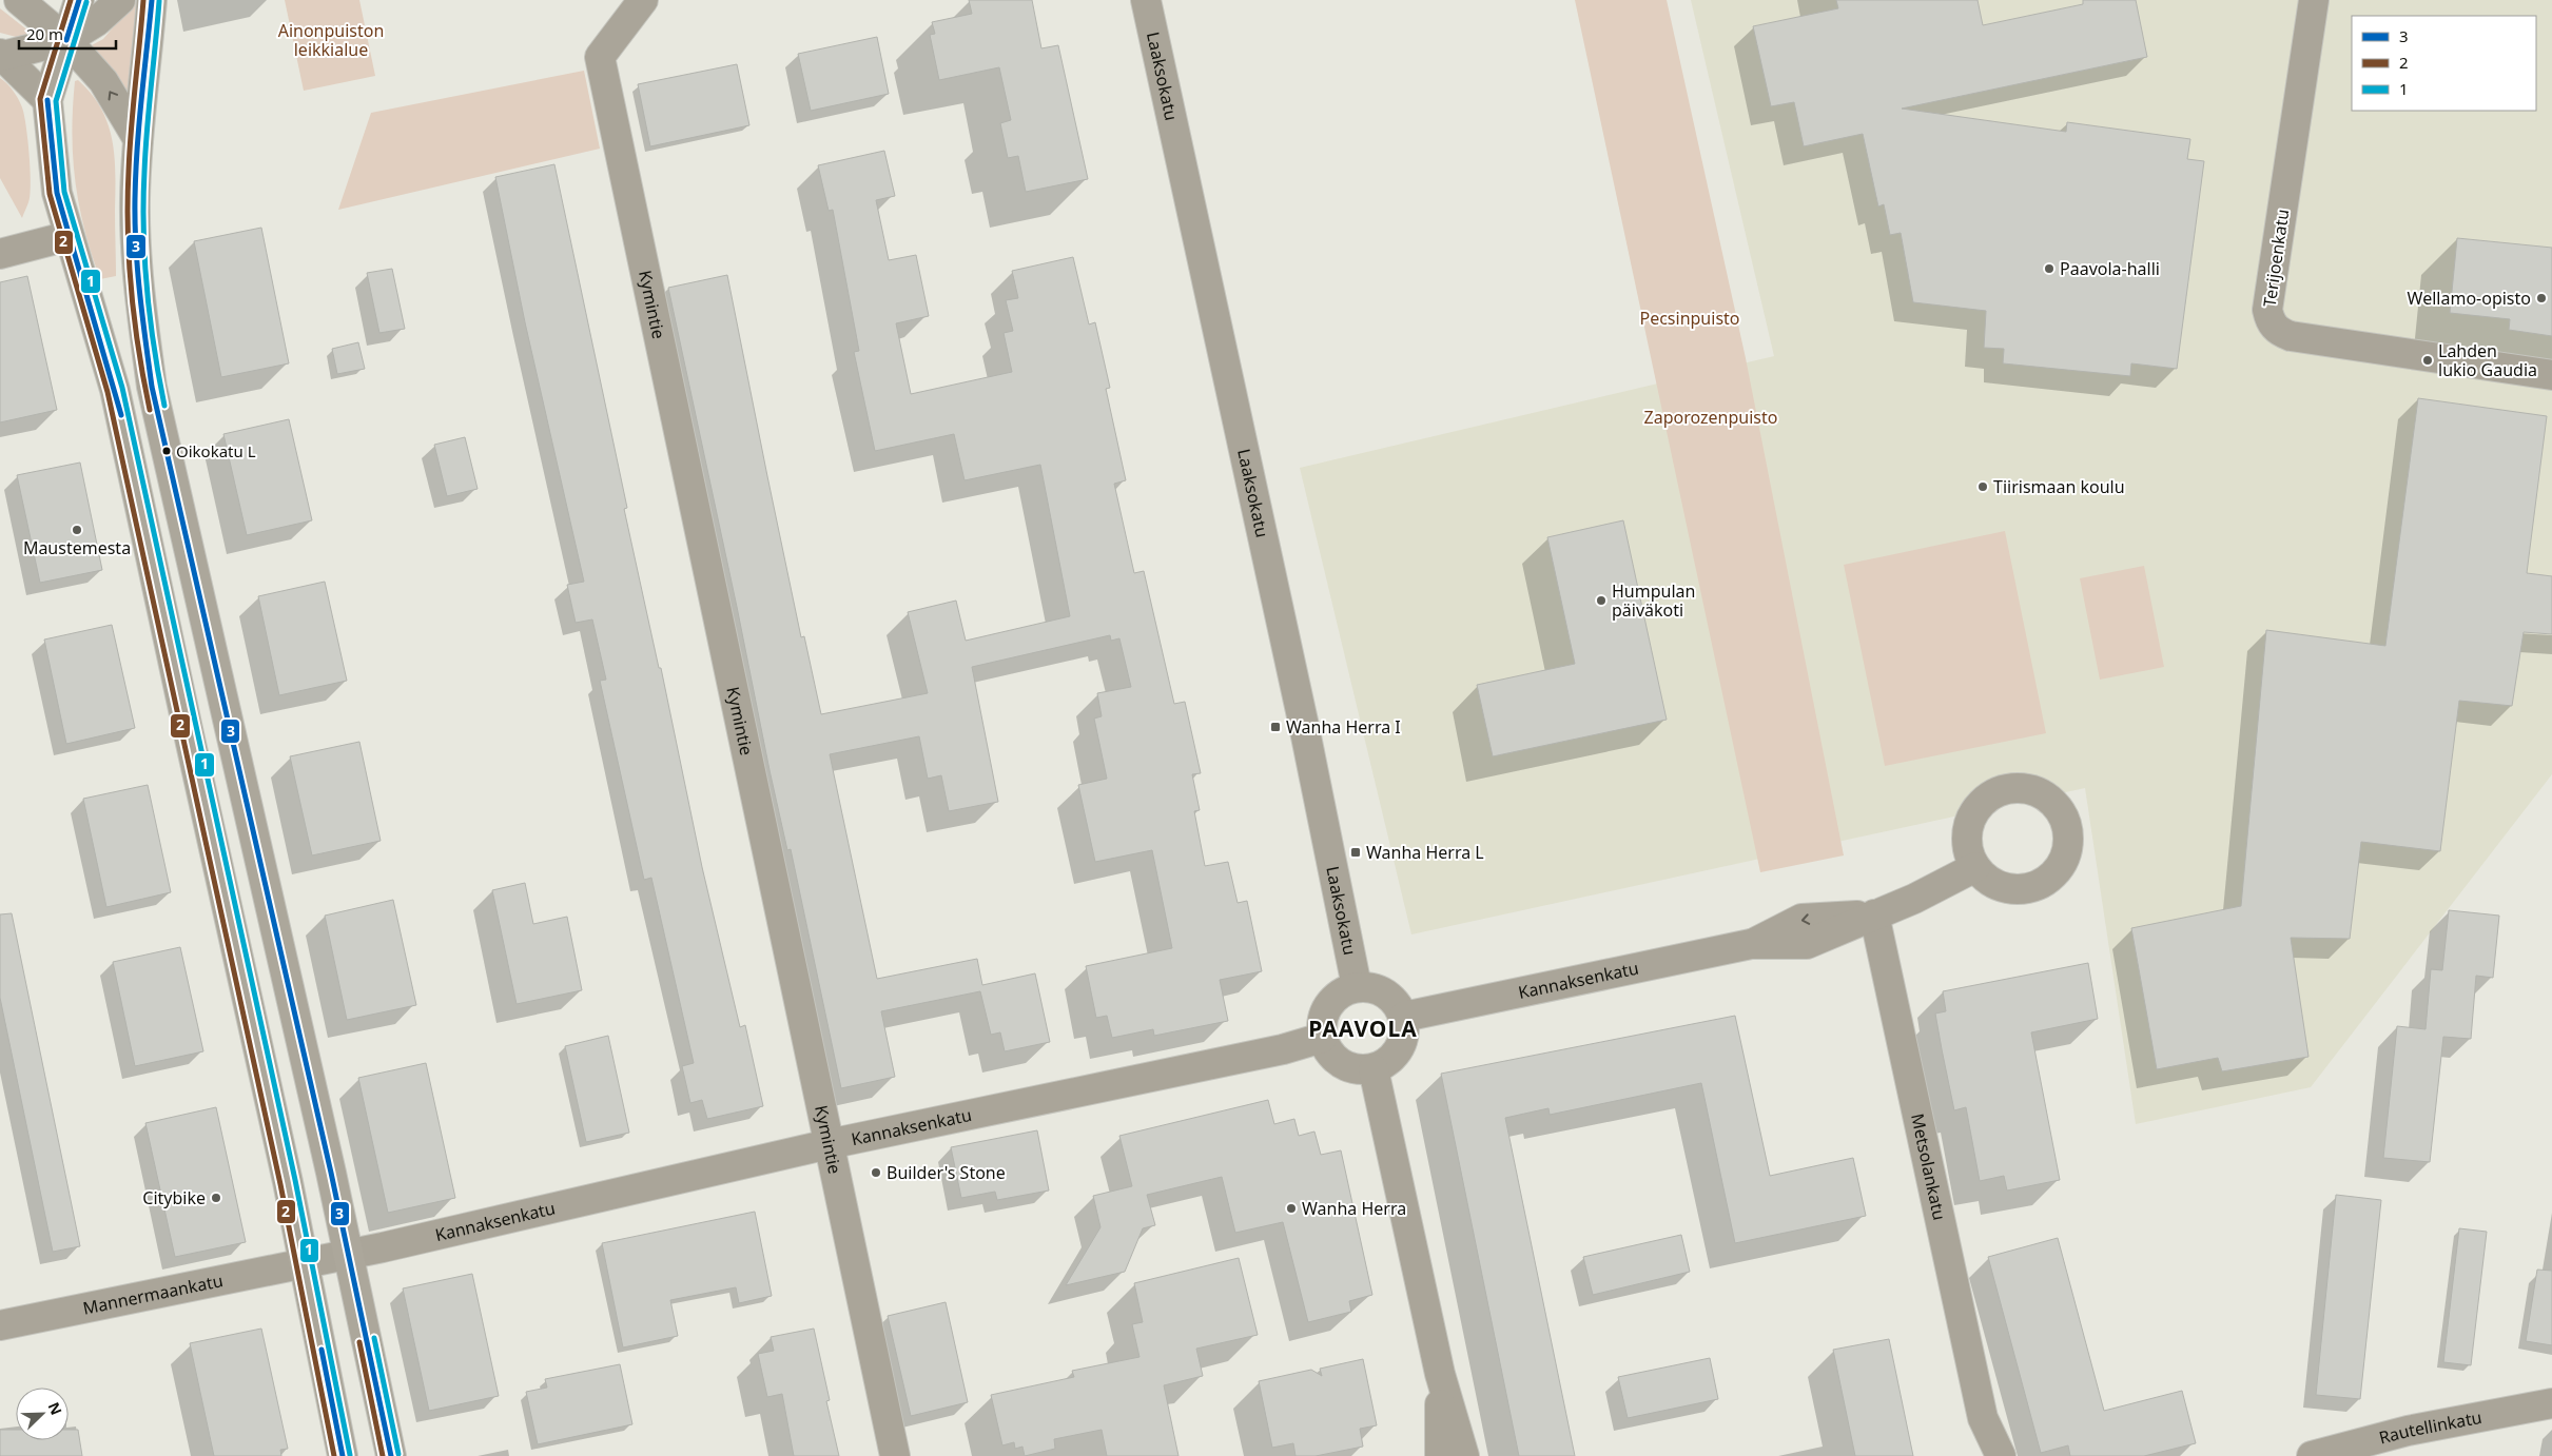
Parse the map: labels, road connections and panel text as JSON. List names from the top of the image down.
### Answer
{
  "streets": {
    "street": [
      "Laaksokatu",
      "Terijoenkatu",
      "Kymintie",
      "Kannaksenkatu",
      "Metsolankatu",
      "Mannermaankatu",
      "Rautellinkatu"
    ]
  },
  "crossings": [
    ["Laaksokatu", "Kannaksenkatu"],
    ["Kymintie", "Kannaksenkatu"],
    ["Kannaksenkatu", "Metsolankatu"],
    ["Kannaksenkatu", "Mannermaankatu"]
  ],
  "districts": ["PAAVOLA"],
  "parks": ["Ainonpuiston leikkialue", "Pecsinpuisto", "Zaporozenpuisto"],
  "places": {
    "other": [
      "Paavola-halli",
      "Wellamo-opisto",
      "Lahden lukio Gaudia",
      "Oikokatu L",
      "Tiirismaan koulu",
      "Maustemesta",
      "Humpulan päiväkoti",
      "Builder's Stone",
      "Citybike",
      "Wanha Herra"
    ],
    "transit": ["Wanha Herra I", "Wanha Herra L"]
  },
  "lines": ["transit line 3", "transit line 2", "transit line 1"],
  "legend": ["3", "2", "1"],
  "scale_bar": "20 m",
  "north": "top right"
}
